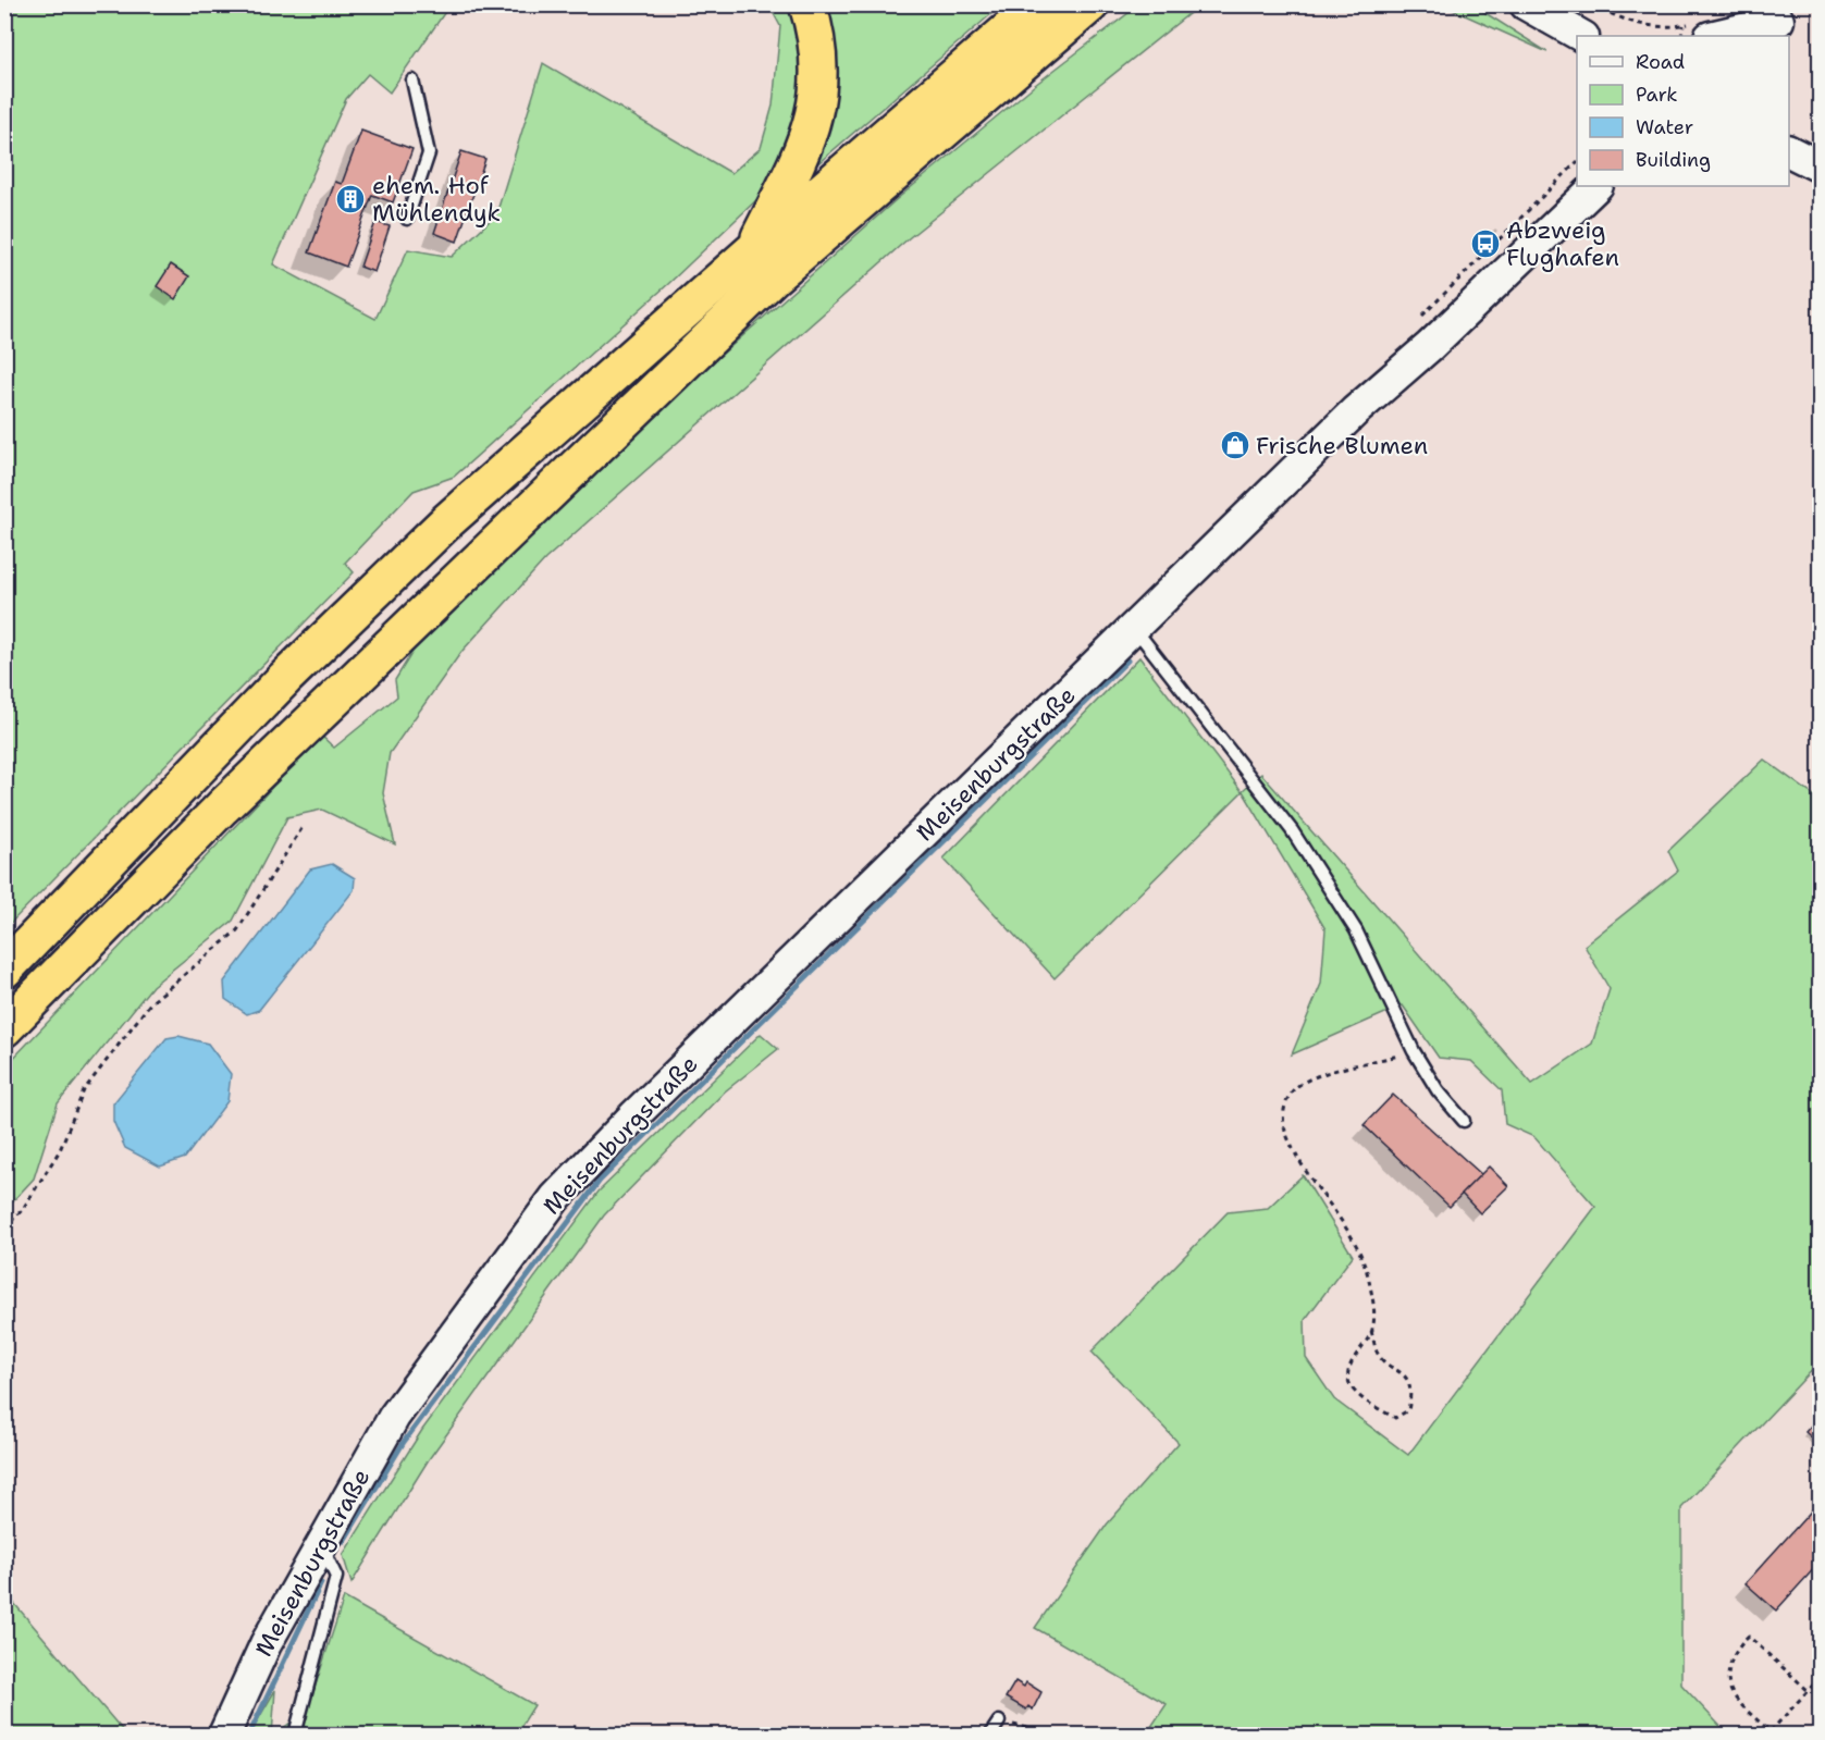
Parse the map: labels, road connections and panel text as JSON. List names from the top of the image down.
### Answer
{
  "streets": {
    "main road": ["Meisenburgstraße"]
  },
  "places": {
    "building": ["ehem. Hof Mühlendyk"],
    "bus stop": ["Abzweig Flughafen"],
    "shop": ["Frische Blumen"]
  },
  "legend": [
    "Road",
    "Park",
    "Water",
    "Building"
  ]
}
